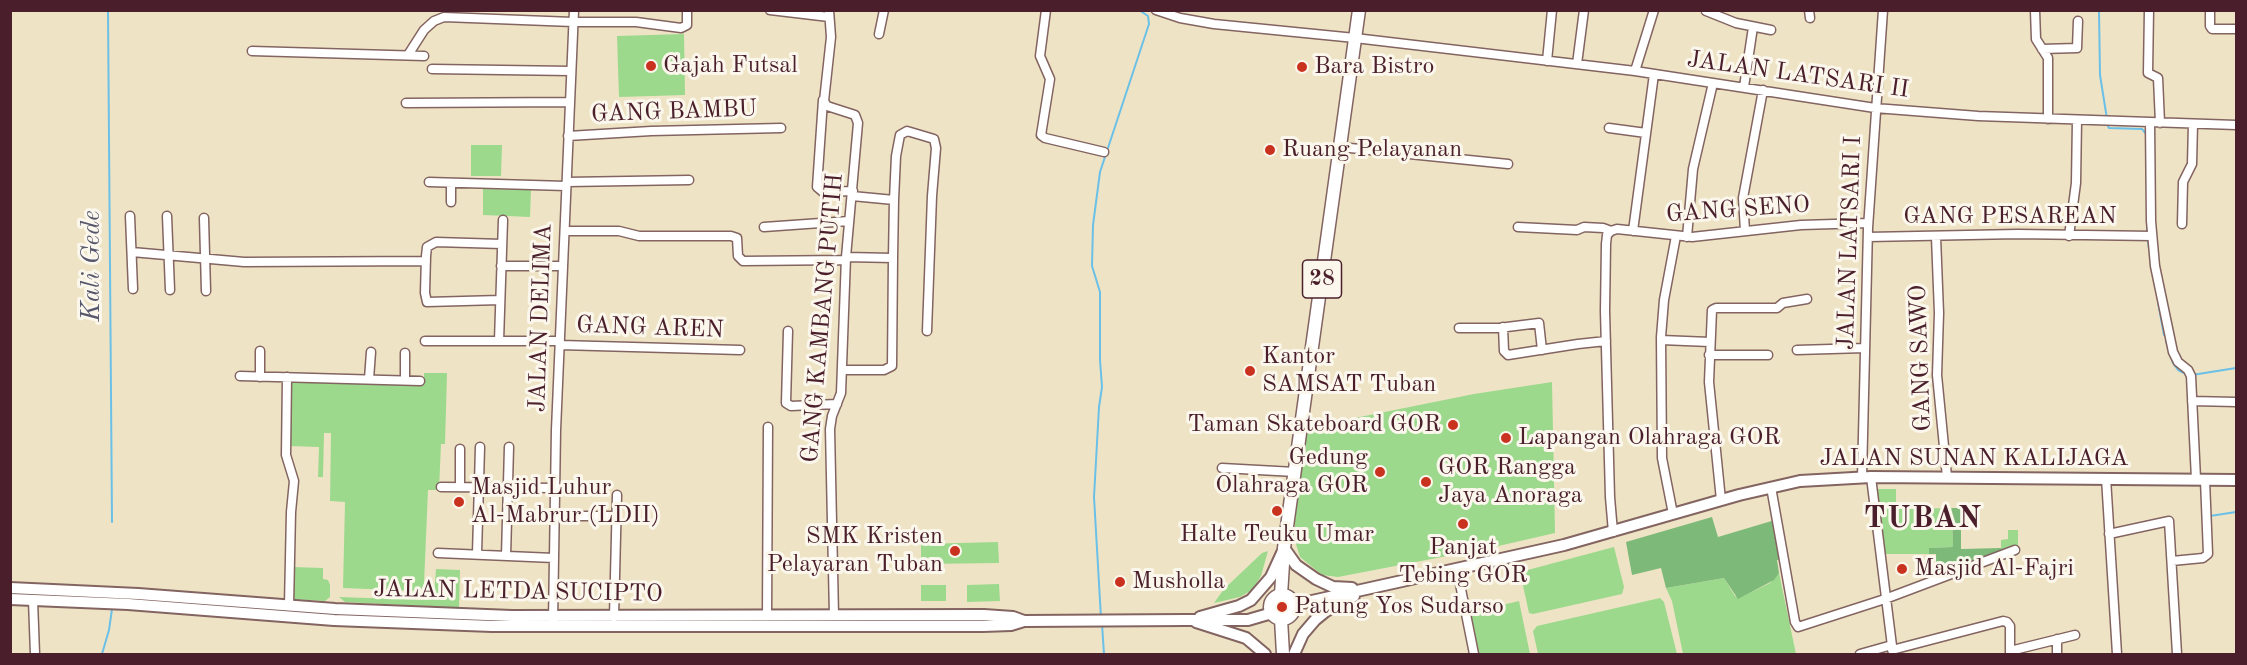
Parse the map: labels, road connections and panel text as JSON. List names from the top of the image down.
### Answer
{
  "streets": {
    "highway": ["28"],
    "main road": ["JALAN SUNAN KALIJAGA", "JALAN LETDA SUCIPTO"],
    "street": [
      "JALAN LATSARI II",
      "GANG BAMBU",
      "GANG SENO",
      "GANG PESAREAN",
      "JALAN LATSARI I",
      "JALAN DELIMA",
      "GANG KAMBANG PUTIH",
      "GANG AREN",
      "GANG SAWO"
    ]
  },
  "crossings": [
    ["JALAN LATSARI II", "JALAN LATSARI I"],
    ["JALAN LATSARI II", "28"],
    ["GANG BAMBU", "JALAN DELIMA"],
    ["GANG SENO", "JALAN LATSARI I"],
    ["GANG PESAREAN", "JALAN LATSARI I"],
    ["GANG PESAREAN", "GANG SAWO"],
    ["JALAN LATSARI I", "JALAN SUNAN KALIJAGA"],
    ["28", "JALAN SUNAN KALIJAGA"],
    ["28", "JALAN LETDA SUCIPTO"],
    ["JALAN DELIMA", "GANG AREN"],
    ["JALAN DELIMA", "JALAN LETDA SUCIPTO"],
    ["GANG KAMBANG PUTIH", "JALAN LETDA SUCIPTO"],
    ["GANG SAWO", "JALAN SUNAN KALIJAGA"],
    ["JALAN SUNAN KALIJAGA", "JALAN LETDA SUCIPTO"]
  ],
  "districts": ["TUBAN"],
  "water": ["Kali Gede"],
  "places": [
    "Gajah Futsal",
    "Bara Bistro",
    "Ruang Pelayanan",
    "Kantor SAMSAT Tuban",
    "Taman Skateboard GOR",
    "Lapangan Olahraga GOR",
    "Gedung Olahraga GOR",
    "GOR Rangga Jaya Anoraga",
    "Masjid Luhur Al-Mabrur (LDII)",
    "Halte Teuku Umar",
    "Panjat Tebing GOR",
    "SMK Kristen Pelayaran Tuban",
    "Masjid Al-Fajri",
    "Musholla",
    "Patung Yos Sudarso"
  ]
}
